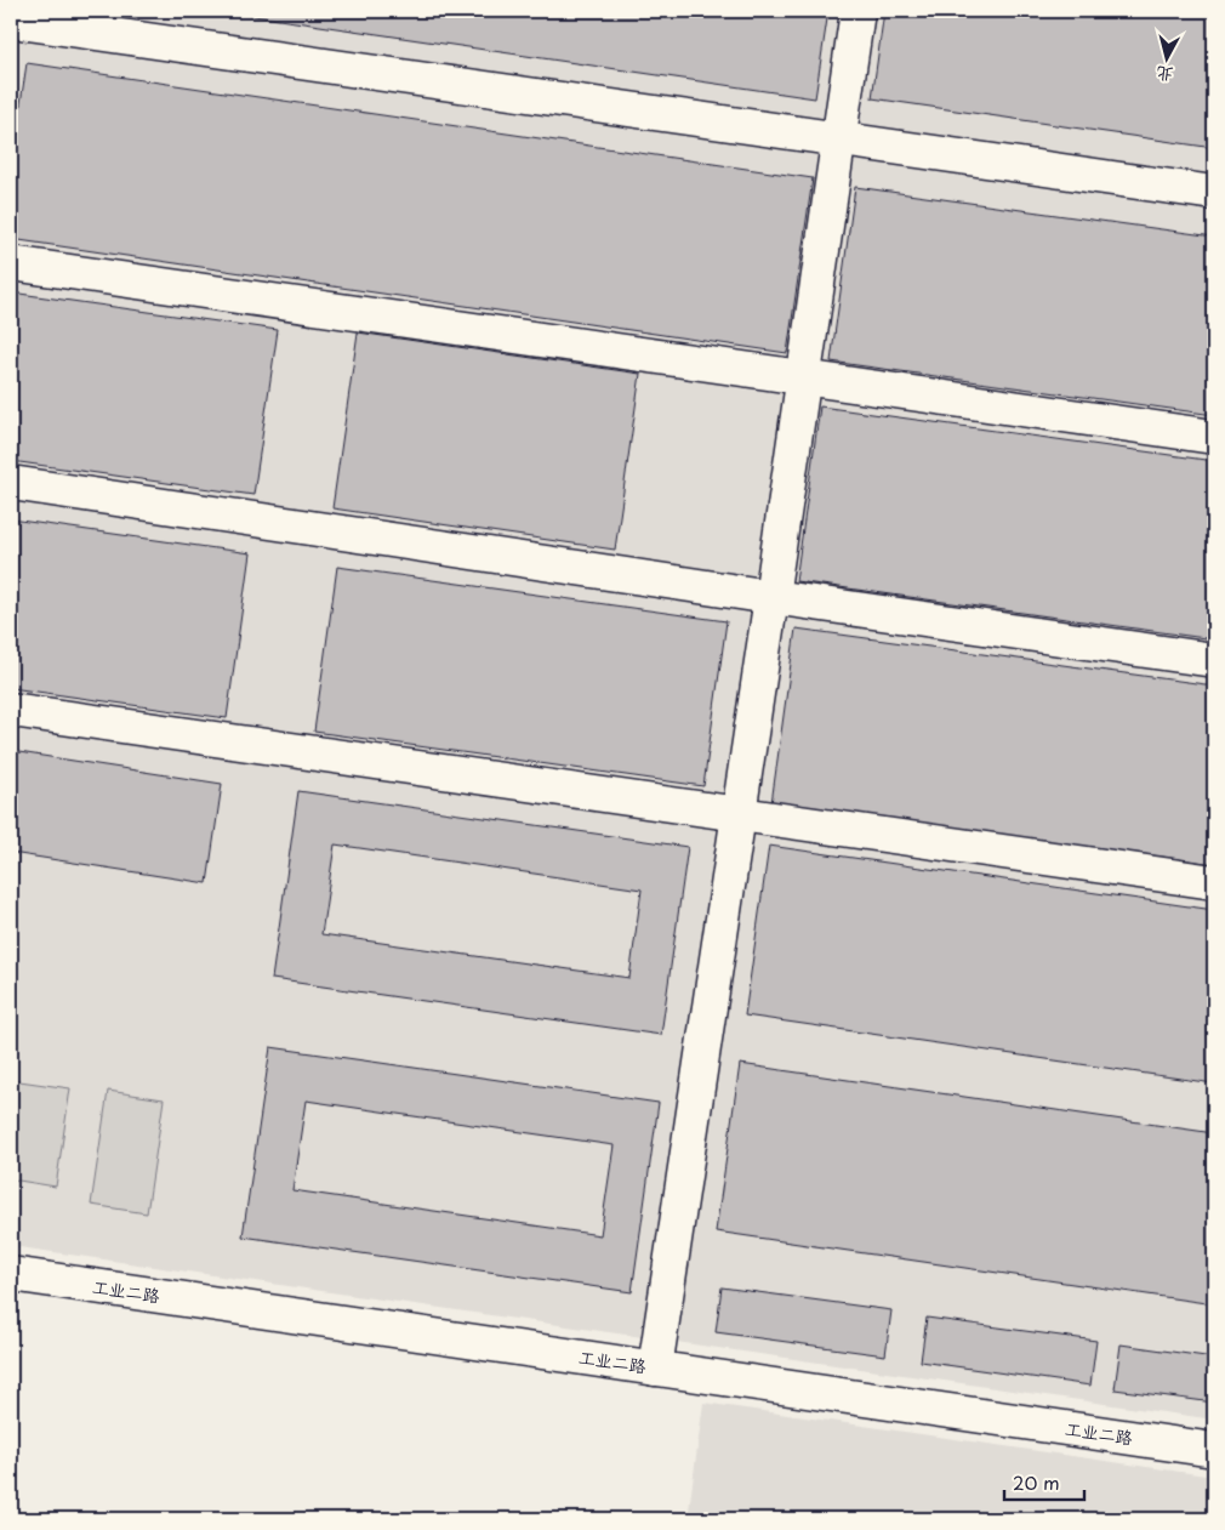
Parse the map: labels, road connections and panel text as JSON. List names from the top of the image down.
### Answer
{
  "streets": {
    "street": ["工业二路"]
  },
  "scale_bar": "20 m",
  "north": "bottom"
}
